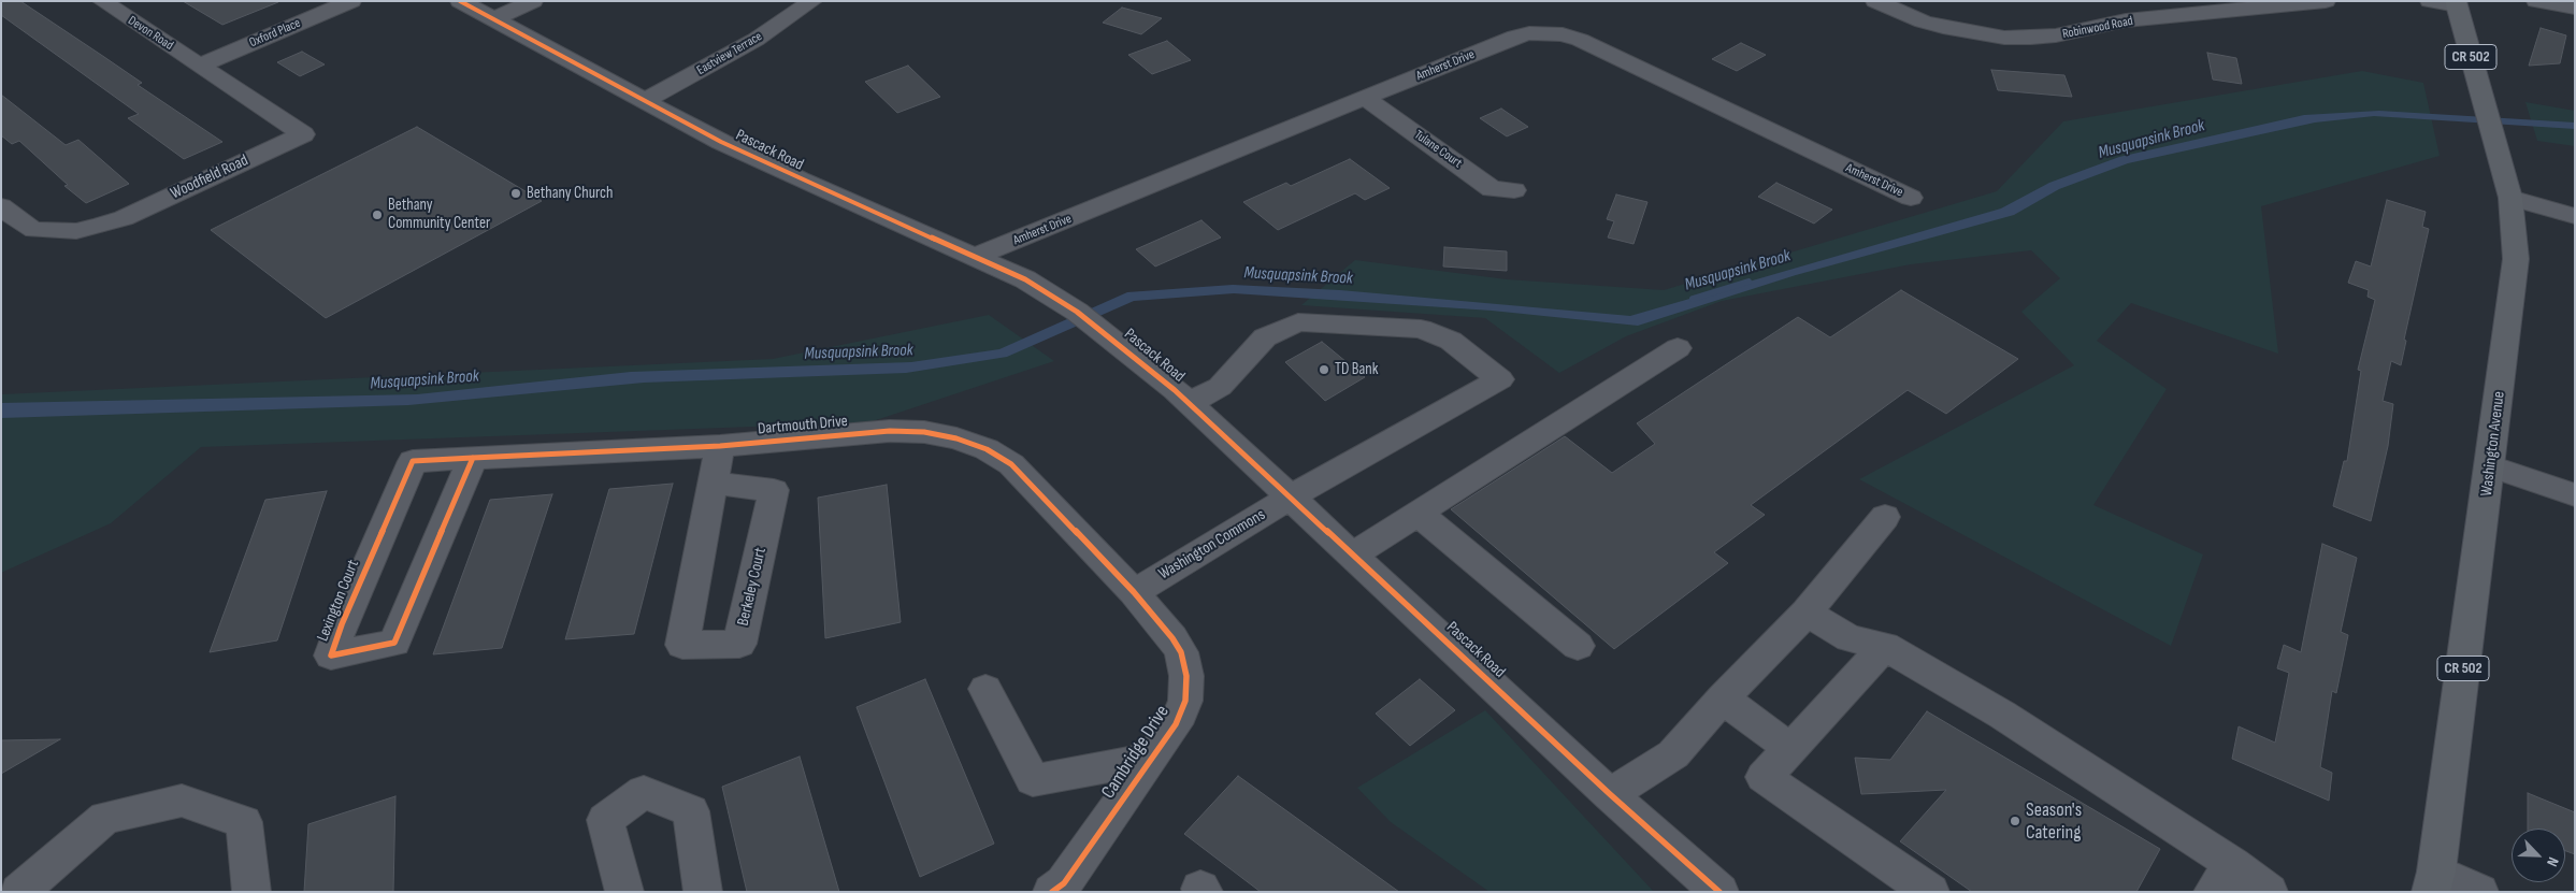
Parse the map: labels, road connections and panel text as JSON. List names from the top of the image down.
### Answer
{
  "streets": {
    "main road": ["CR 502", "Washington Avenue"],
    "street": [
      "Robinwood Road",
      "Devon Road",
      "Oxford Place",
      "Eastview Terrace",
      "Amherst Drive",
      "Tulane Court",
      "Pascack Road",
      "Woodfield Road",
      "Dartmouth Drive",
      "Washington Commons",
      "Berkeley Court",
      "Lexington Court",
      "Cambridge Drive"
    ]
  },
  "crossings": [
    ["Devon Road", "Oxford Place"],
    ["Devon Road", "Woodfield Road"],
    ["Oxford Place", "Woodfield Road"],
    ["Eastview Terrace", "Pascack Road"],
    ["Amherst Drive", "Tulane Court"],
    ["Amherst Drive", "Pascack Road"],
    ["Pascack Road", "Washington Commons"],
    ["Dartmouth Drive", "Washington Commons"],
    ["Dartmouth Drive", "Berkeley Court"],
    ["Dartmouth Drive", "Lexington Court"],
    ["Dartmouth Drive", "Cambridge Drive"],
    ["Washington Commons", "Cambridge Drive"]
  ],
  "water": ["Musquapsink Brook"],
  "places": [
    "Bethany Church",
    "Bethany Community Center",
    "TD Bank",
    "Season's Catering"
  ],
  "north": "bottom right"
}
